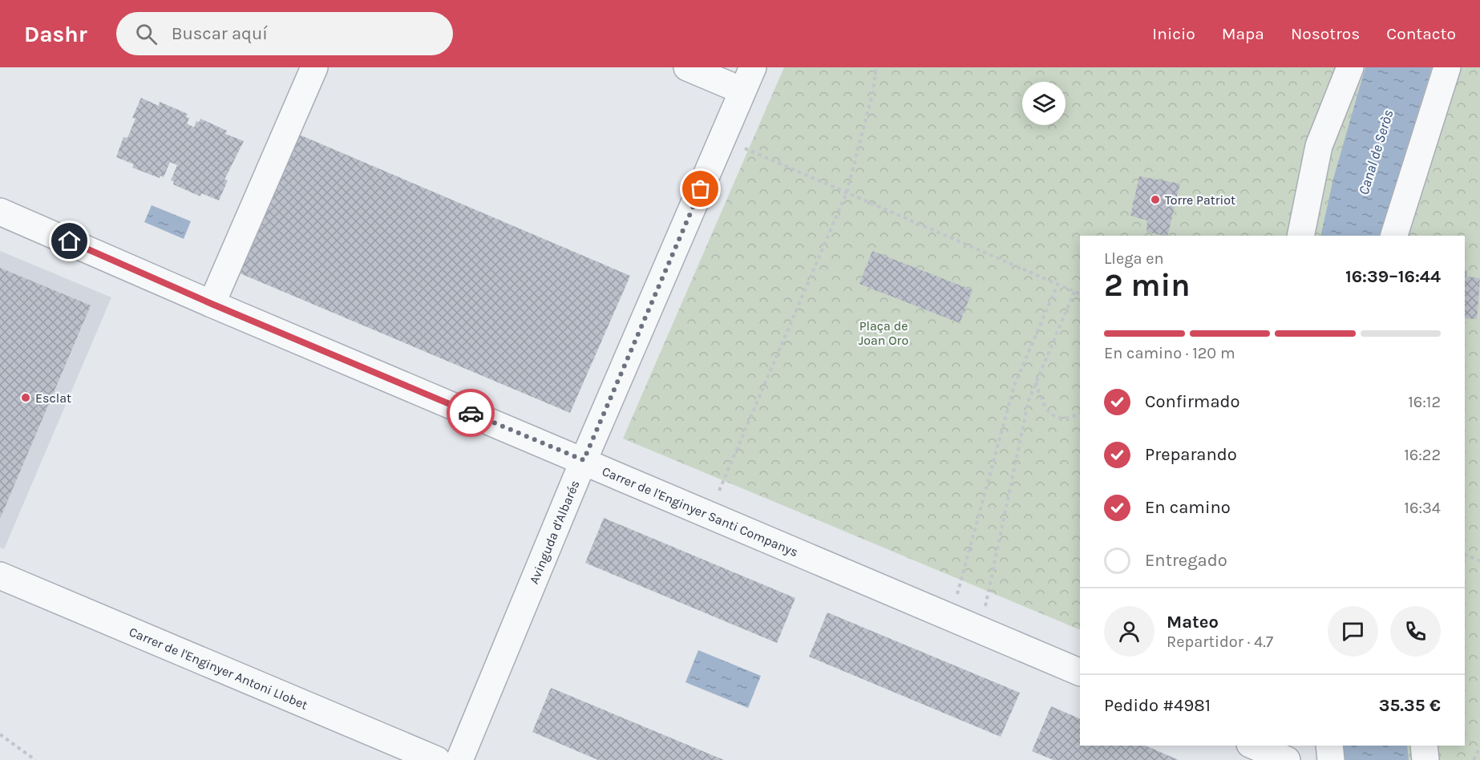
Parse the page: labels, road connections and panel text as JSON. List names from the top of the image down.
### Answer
{
  "streets": {
    "street": ["Carrer de l'Enginyer Santi Companys", "Avinguda d'Albarés", "Carrer de l'Enginyer Antoni Llobet"]
  },
  "crossings": [
    ["Carrer de l'Enginyer Santi Companys", "Avinguda d'Albarés"]
  ],
  "water": ["Canal de Seròs"],
  "parks": ["Plaça de Joan Oro"],
  "places": ["Torre Patriot", "Esclat"],
  "page": {
    "header": "Dashr",
    "search": "Buscar aquí",
    "nav": [
      "Inicio",
      "Mapa",
      "Nosotros",
      "Contacto"
    ],
    "heading": ["2 min", "Llega en", "16:39–16:44"],
    "panel": [
      "Mateo",
      "Repartidor · 4.7",
      "Pedido #4981",
      "35.35 €"
    ],
    "bar": "En camino · 120 m",
    "list": [
      ["Confirmado", "16:12"],
      ["Preparando", "16:22"],
      ["En camino", "16:34"],
      "Entregado"
    ]
  }
}
